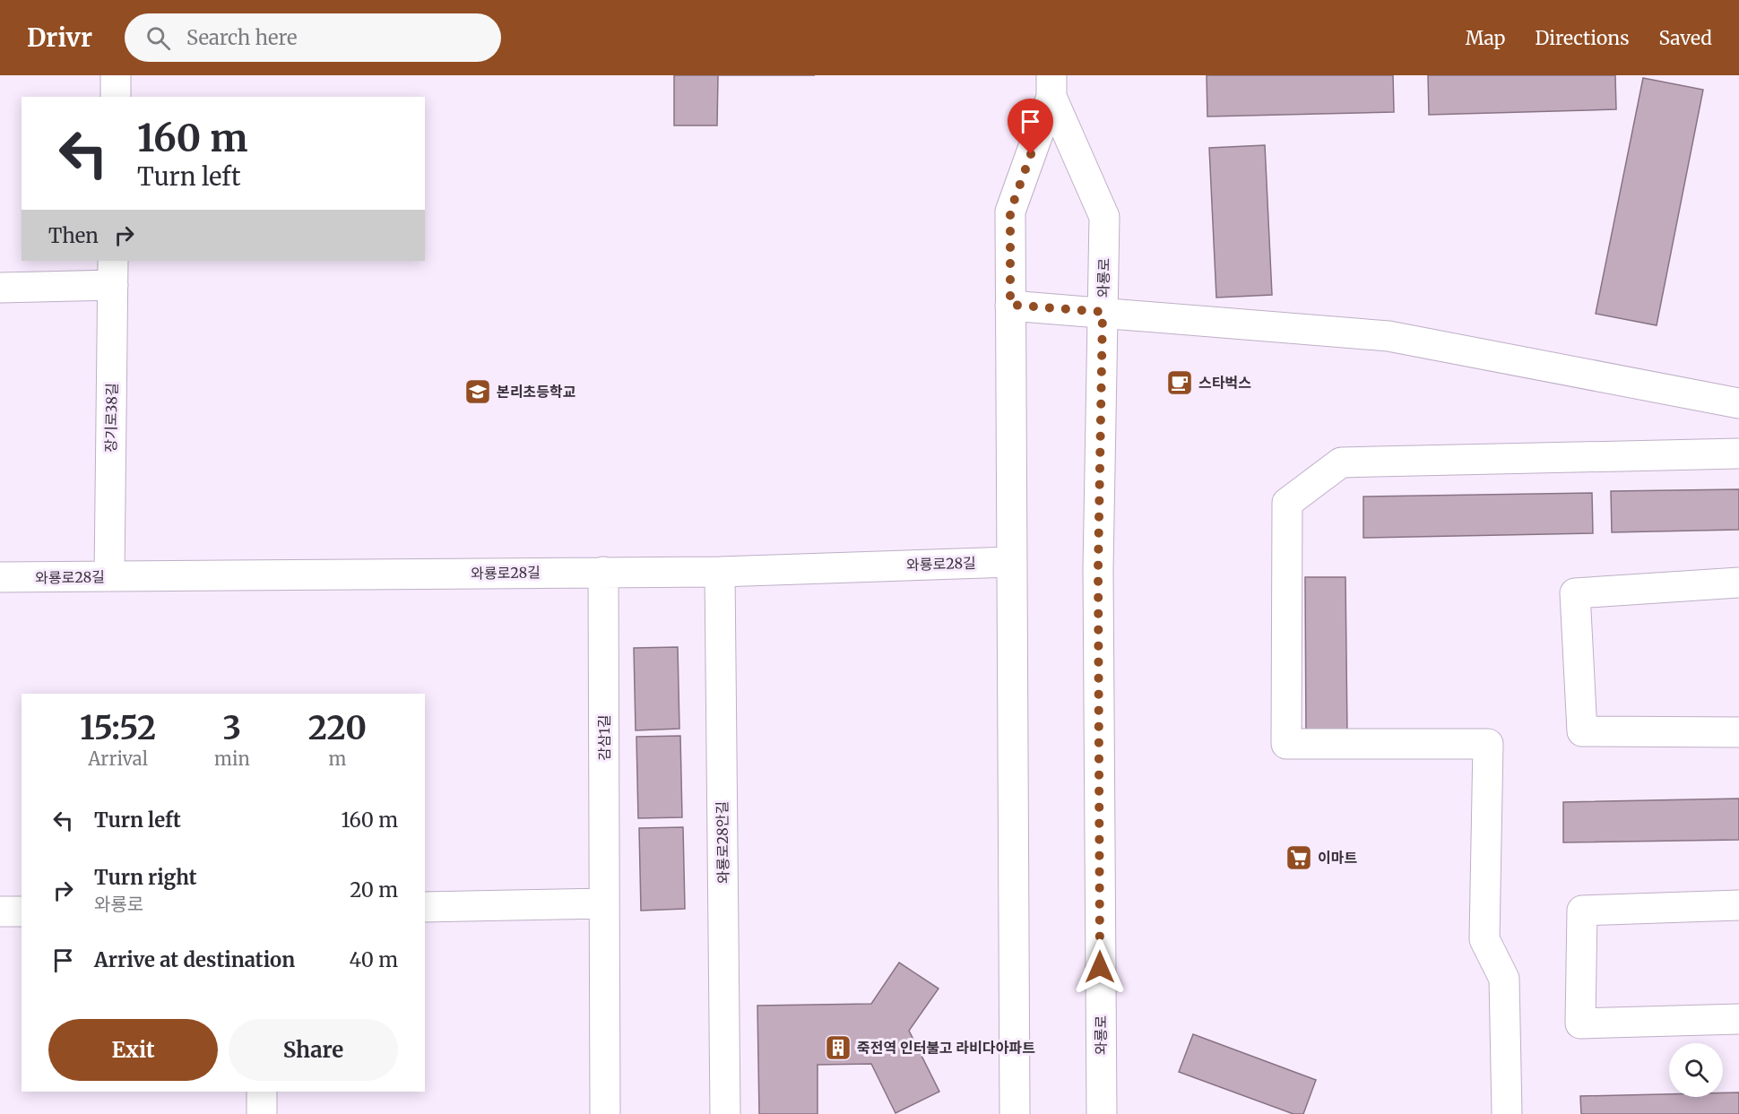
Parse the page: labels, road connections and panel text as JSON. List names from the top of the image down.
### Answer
{
  "streets": {
    "street": [
      "와룡로",
      "장기로38길",
      "와룡로28길",
      "감삼1길",
      "와룡로28안길"
    ]
  },
  "crossings": [
    ["와룡로", "와룡로28길"],
    ["장기로38길", "와룡로28길"],
    ["와룡로28길", "감삼1길"],
    ["와룡로28길", "와룡로28안길"]
  ],
  "places": {
    "cafe": ["스타벅스"],
    "school or university": ["본리초등학교"],
    "supermarket": ["이마트"],
    "building": ["죽전역 인터불고 라비다아파트"]
  },
  "page": {
    "header": "Drivr",
    "search": "Search here",
    "nav": ["Map", "Directions", "Saved"],
    "turn": ["160 m", "Turn left"],
    "then": "Then",
    "eta": [
      "15:52",
      "Arrival",
      "3",
      "min",
      "220",
      "m"
    ],
    "list": [
      {
        "name": "Turn left",
        "value": "160 m"
      },
      {
        "name": "Turn right",
        "note": "와룡로",
        "value": "20 m"
      },
      {
        "name": "Arrive at destination",
        "value": "40 m"
      }
    ],
    "buttons": ["Exit", "Share"]
  }
}
